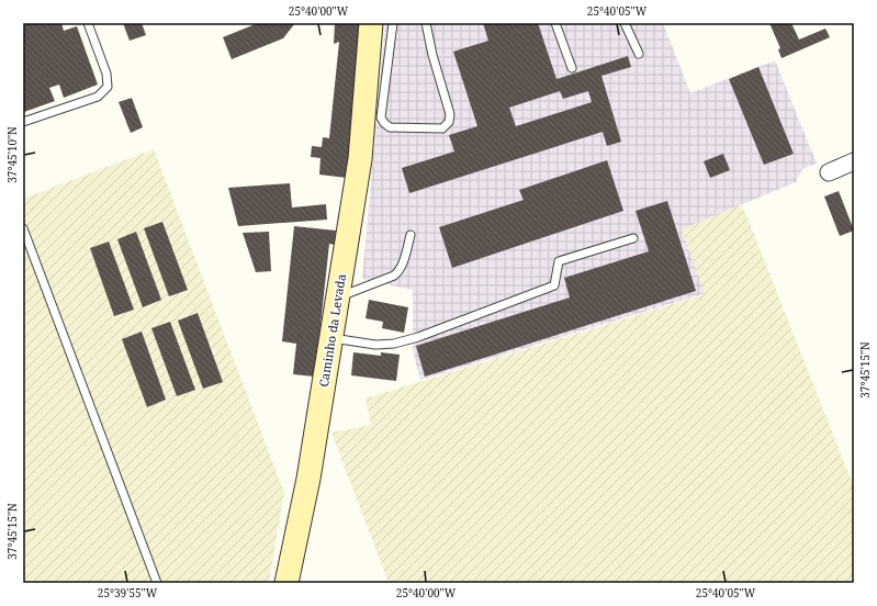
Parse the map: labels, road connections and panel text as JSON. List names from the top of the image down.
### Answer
{
  "streets": {
    "street": ["Caminho da Levada"]
  },
  "coordinates": [
    "25°40'00\"W",
    "25°40'05\"W",
    "37°45'10\"N",
    "37°45'15\"N",
    "25°39'55\"W"
  ]
}
